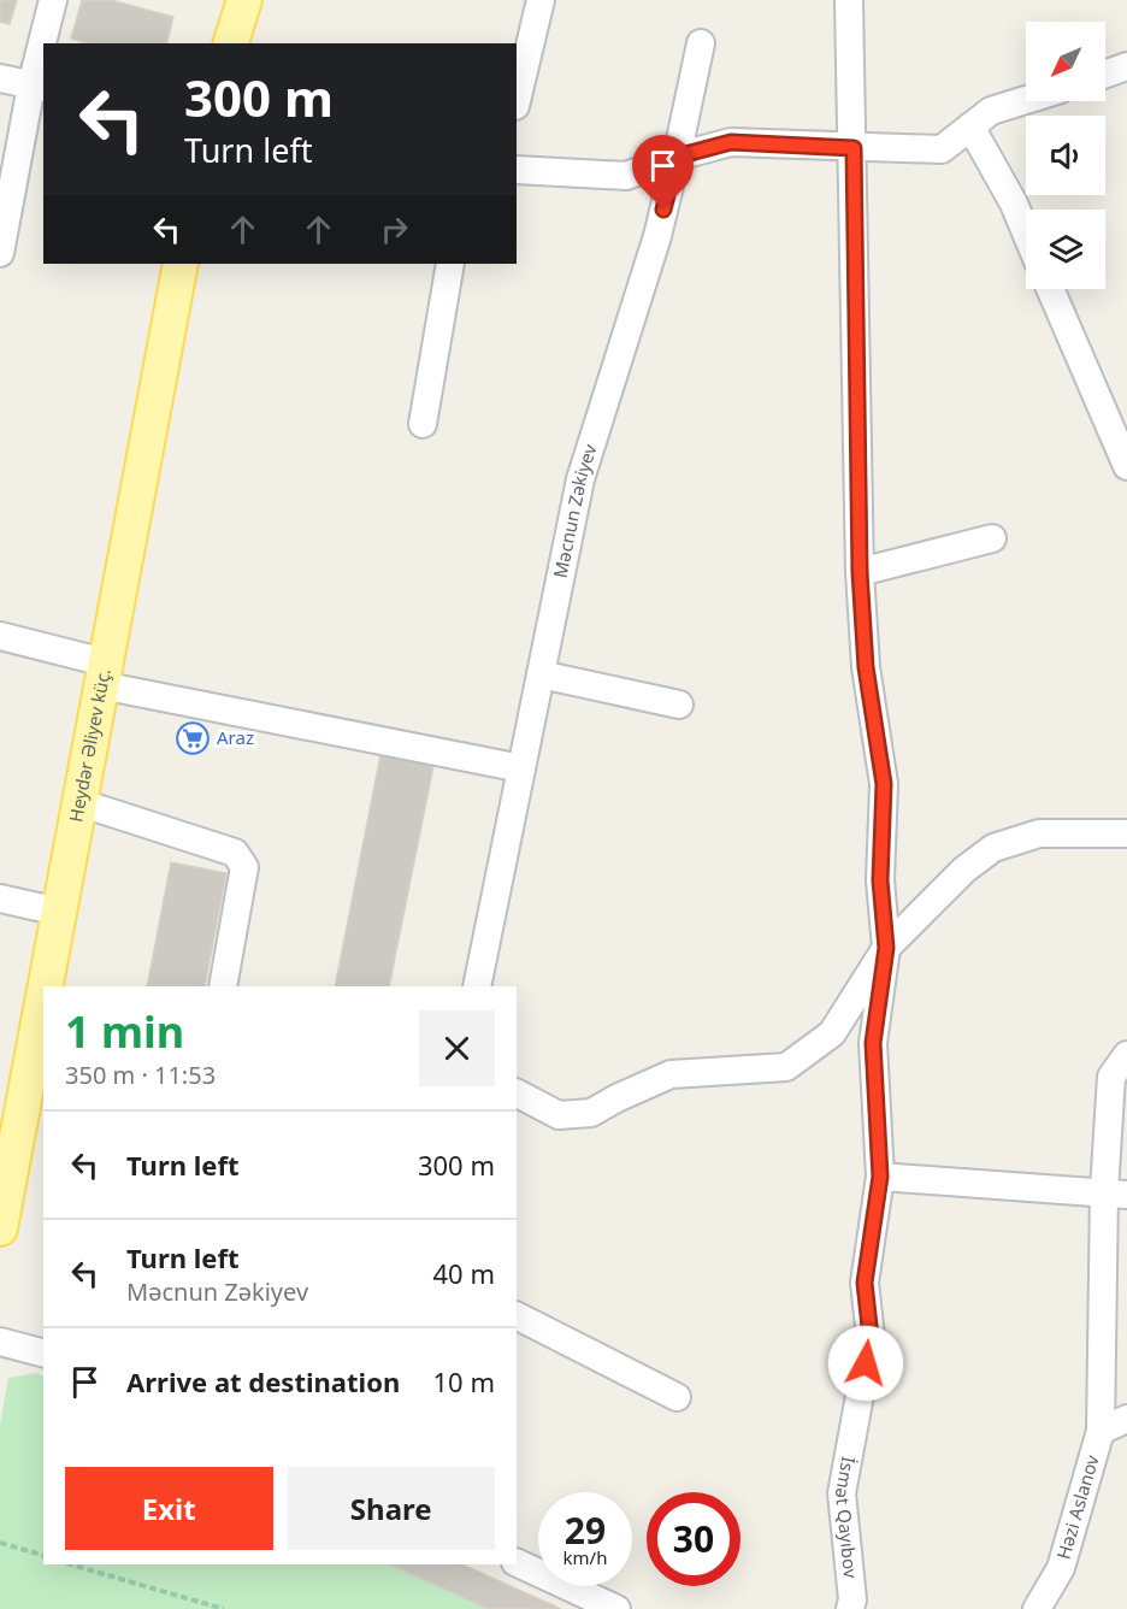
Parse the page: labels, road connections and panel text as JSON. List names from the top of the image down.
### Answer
{
  "streets": {
    "main road": ["Heydər Əliyev küç."],
    "street": ["Məcnun Zəkiyev", "Həzi Aslanov", "İsmət Qayıbov"]
  },
  "places": {
    "supermarket": ["Araz"]
  },
  "north": "bottom left",
  "page": {
    "turn": ["300 m", "Turn left"],
    "heading": ["1 min", "350 m · 11:53"],
    "list": [
      {
        "name": "Turn left",
        "value": "300 m"
      },
      {
        "name": "Turn left",
        "note": "Məcnun Zəkiyev",
        "value": "40 m"
      },
      {
        "name": "Arrive at destination",
        "value": "10 m"
      }
    ],
    "buttons": ["Exit", "Share"],
    "speed": "29 km/h",
    "limit": "30"
  }
}
